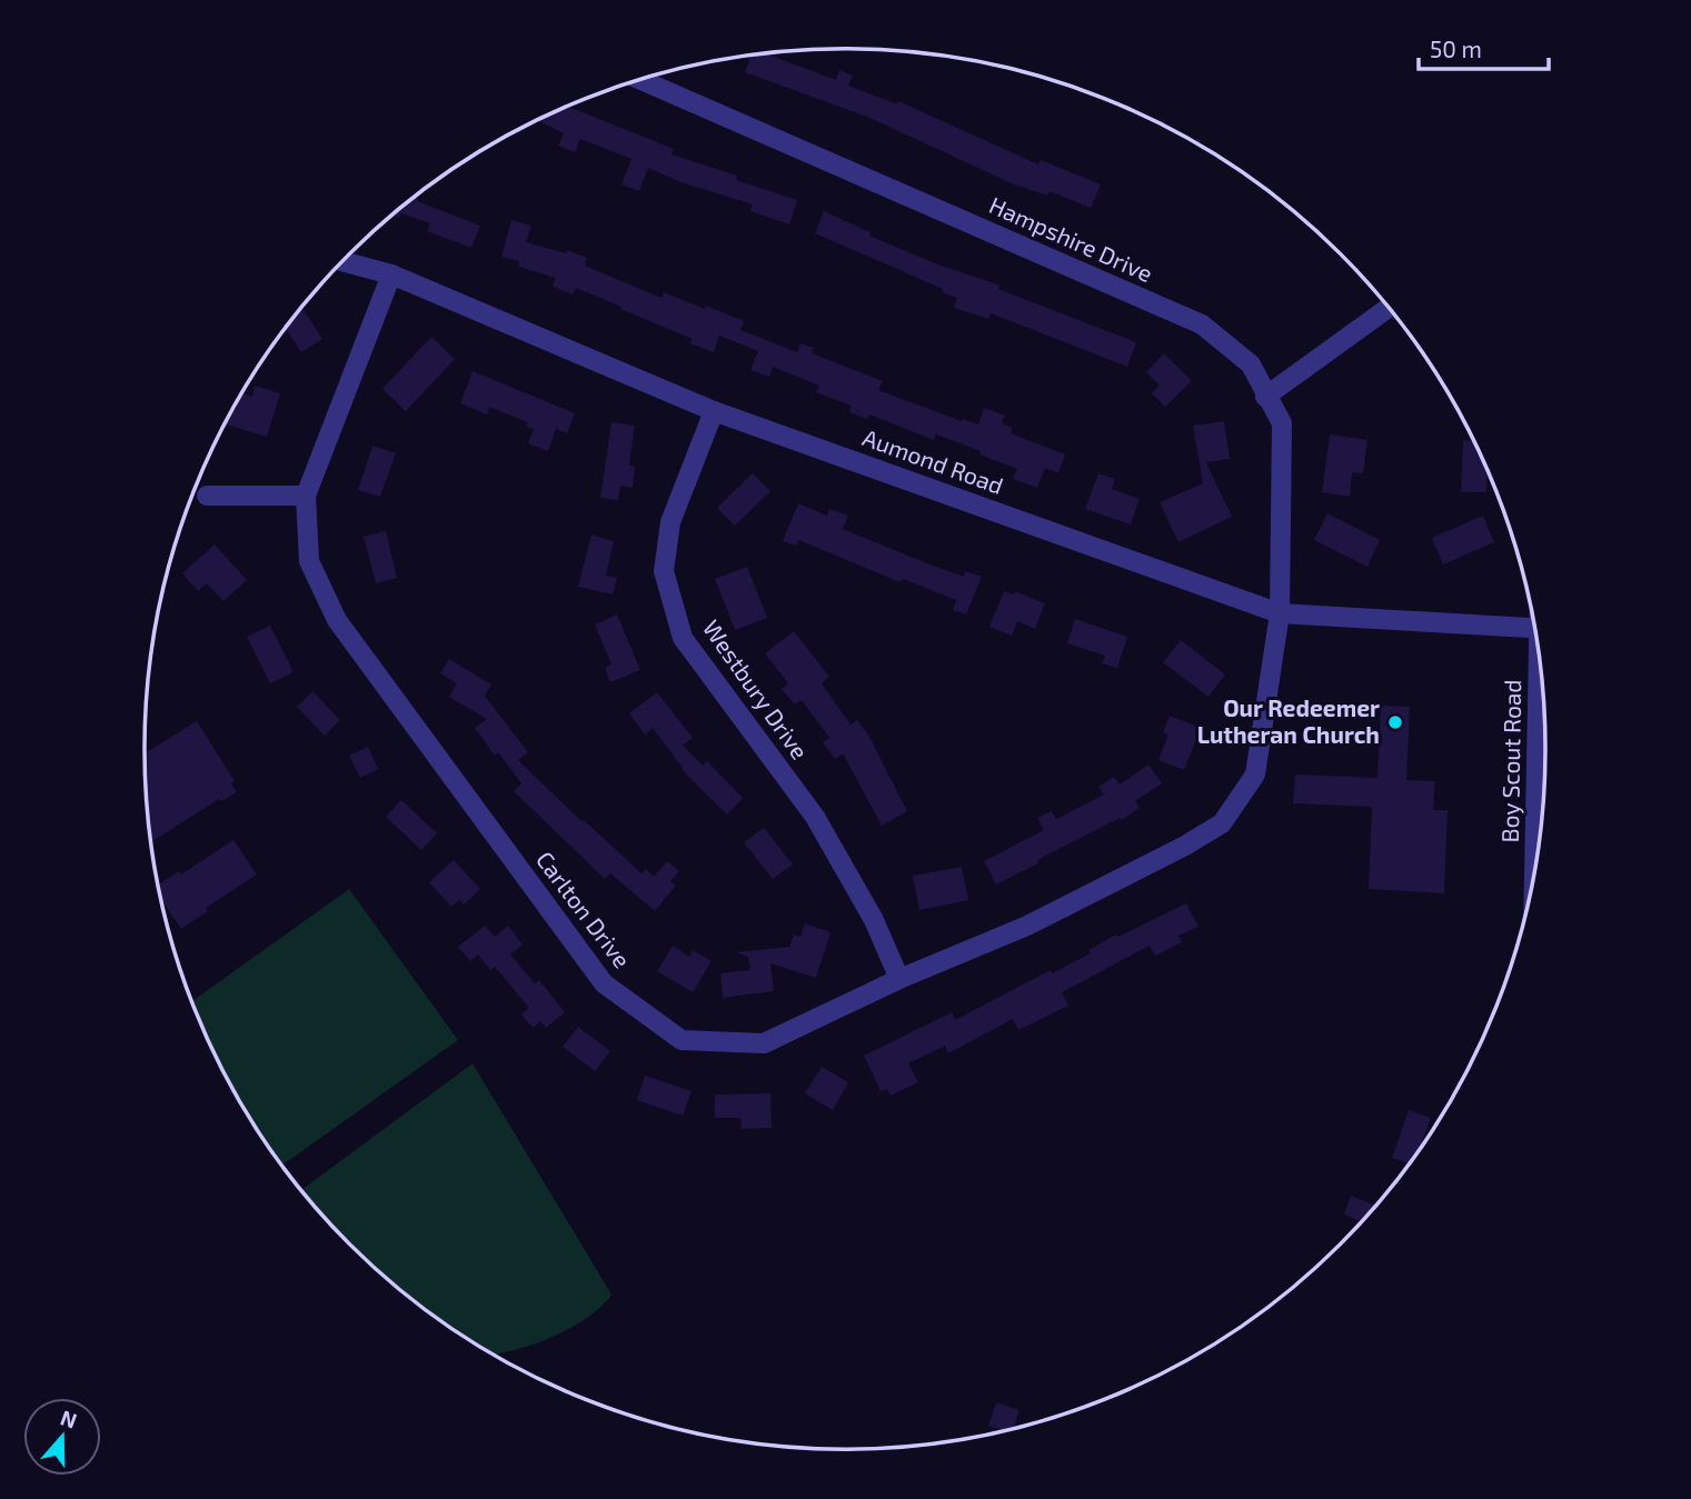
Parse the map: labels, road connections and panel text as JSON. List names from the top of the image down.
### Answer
{
  "streets": {
    "street": [
      "Hampshire Drive",
      "Aumond Road",
      "Westbury Drive",
      "Boy Scout Road",
      "Carlton Drive"
    ]
  },
  "crossings": [
    ["Hampshire Drive", "Aumond Road"],
    ["Hampshire Drive", "Carlton Drive"],
    ["Aumond Road", "Westbury Drive"],
    ["Aumond Road", "Carlton Drive"],
    ["Westbury Drive", "Carlton Drive"]
  ],
  "places": ["Our Redeemer Lutheran Church"],
  "scale_bar": "50 m",
  "north": "top"
}
